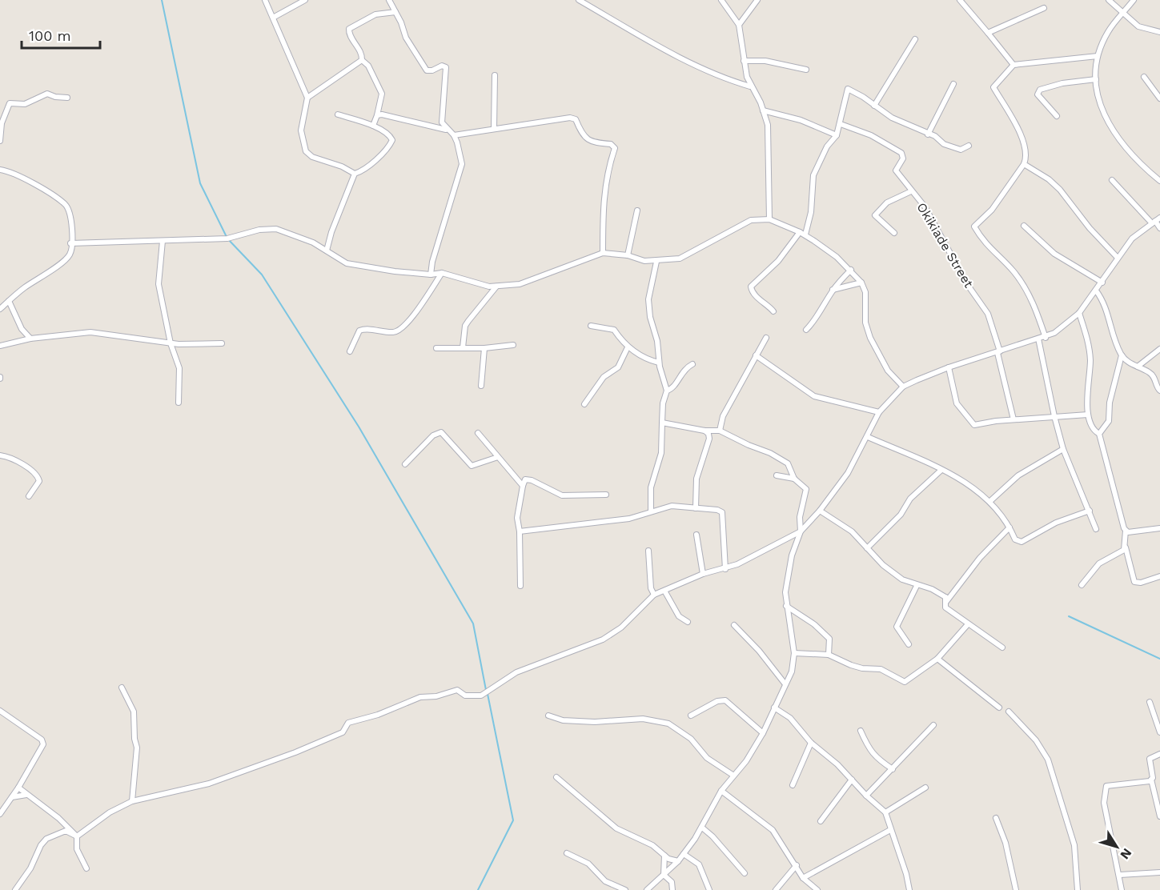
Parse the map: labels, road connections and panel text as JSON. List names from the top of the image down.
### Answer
{
  "streets": {
    "street": ["Okikiade Street"]
  },
  "scale_bar": "100 m",
  "north": "bottom right"
}
